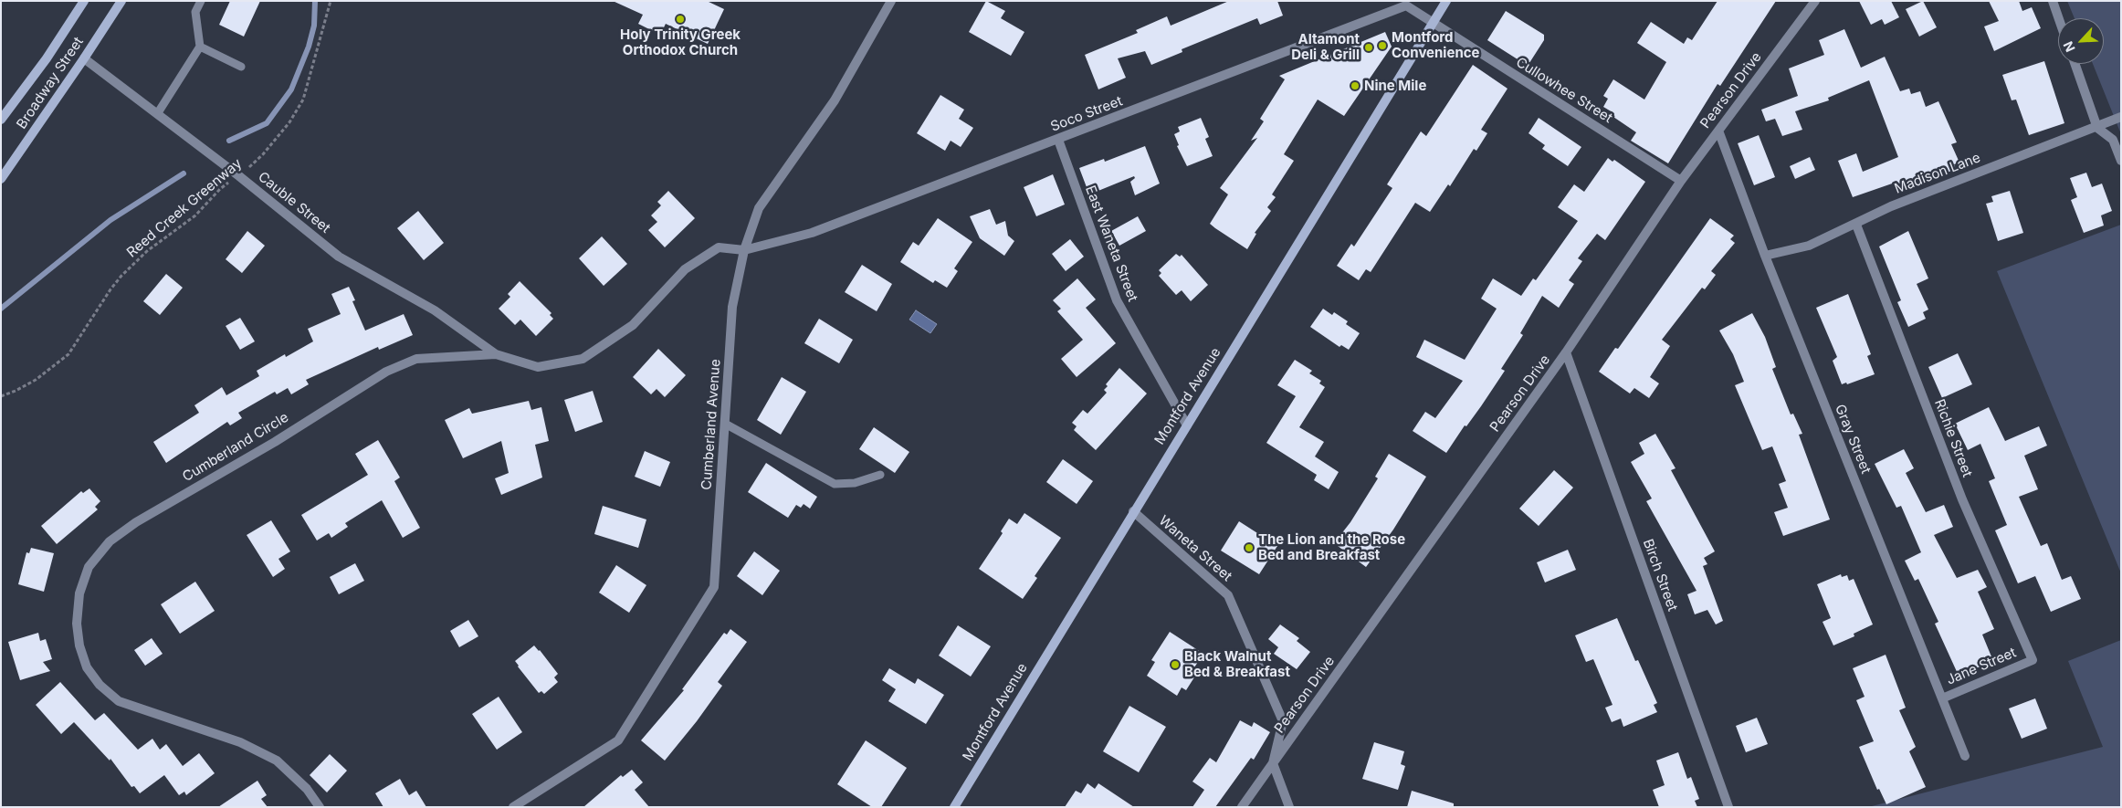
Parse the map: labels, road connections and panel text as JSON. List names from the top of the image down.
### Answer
{
  "streets": {
    "street": [
      "Broadway Street",
      "Cullowhee Street",
      "Pearson Drive",
      "Soco Street",
      "Madison Lane",
      "Cauble Street",
      "East Waneta Street",
      "Montford Avenue",
      "Cumberland Avenue",
      "Richie Street",
      "Gray Street",
      "Cumberland Circle",
      "Waneta Street",
      "Birch Street",
      "Jane Street"
    ],
    "path": ["Reed Creek Greenway"]
  },
  "crossings": [
    ["Broadway Street", "Cauble Street"],
    ["Cullowhee Street", "Pearson Drive"],
    ["Cullowhee Street", "Soco Street"],
    ["Cullowhee Street", "Montford Avenue"],
    ["Pearson Drive", "Gray Street"],
    ["Pearson Drive", "Waneta Street"],
    ["Pearson Drive", "Birch Street"],
    ["Soco Street", "East Waneta Street"],
    ["Soco Street", "Montford Avenue"],
    ["Soco Street", "Cumberland Avenue"],
    ["Soco Street", "Cumberland Circle"],
    ["Madison Lane", "Richie Street"],
    ["Madison Lane", "Gray Street"],
    ["Cauble Street", "Reed Creek Greenway"],
    ["Cauble Street", "Cumberland Circle"],
    ["East Waneta Street", "Montford Avenue"],
    ["Montford Avenue", "Waneta Street"],
    ["Cumberland Avenue", "Cumberland Circle"],
    ["Richie Street", "Jane Street"],
    ["Gray Street", "Jane Street"]
  ],
  "places": [
    "Holy Trinity Greek Orthodox Church",
    "Montford Convenience",
    "Altamont Deli & Grill",
    "Nine Mile",
    "The Lion and the Rose Bed and Breakfast",
    "Black Walnut Bed & Breakfast"
  ],
  "north": "bottom left"
}
